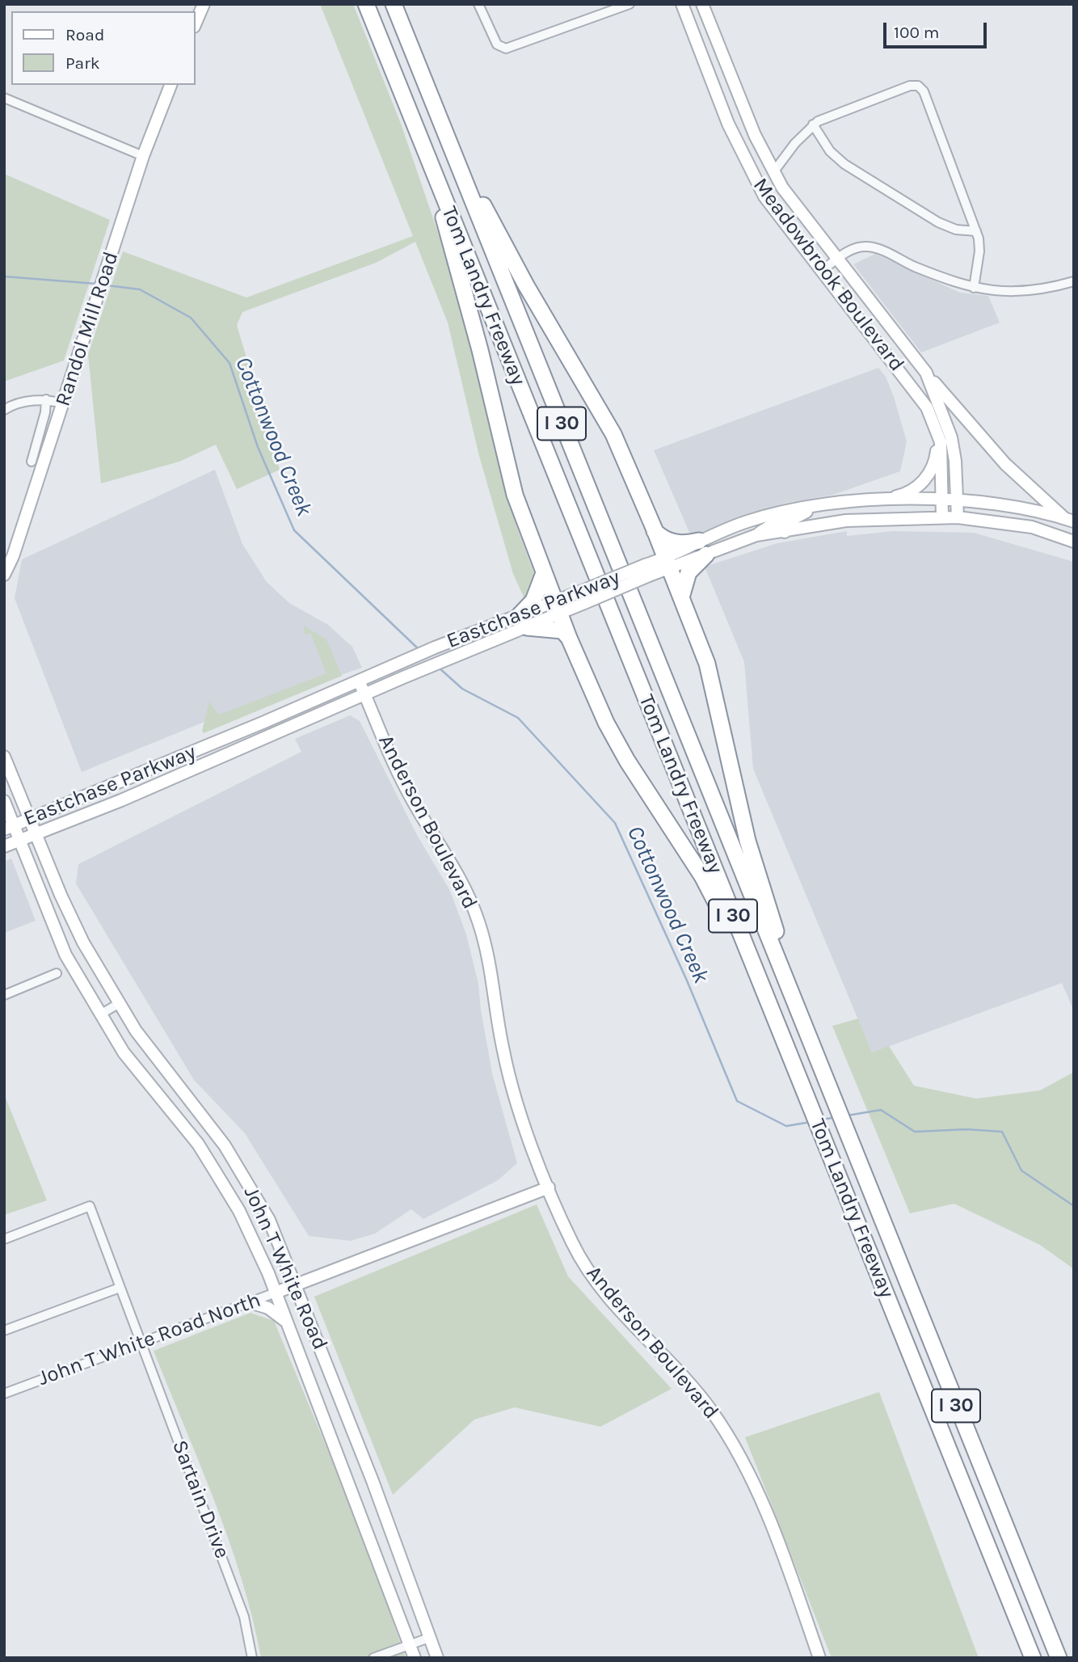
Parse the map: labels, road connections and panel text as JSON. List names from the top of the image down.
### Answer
{
  "streets": {
    "highway": ["Tom Landry Freeway", "I 30"],
    "main road": [
      "Meadowbrook Boulevard",
      "Randol Mill Road",
      "Eastchase Parkway",
      "Anderson Boulevard",
      "John T White Road",
      "John T White Road North"
    ],
    "street": ["Sartain Drive"]
  },
  "crossings": [
    ["Meadowbrook Boulevard", "Eastchase Parkway"],
    ["Eastchase Parkway", "Anderson Boulevard"],
    ["Eastchase Parkway", "John T White Road"],
    ["Anderson Boulevard", "John T White Road North"],
    ["John T White Road", "John T White Road North"],
    ["John T White Road North", "Sartain Drive"]
  ],
  "water": ["Cottonwood Creek"],
  "legend": ["Road", "Park"],
  "scale_bar": "100 m"
}
